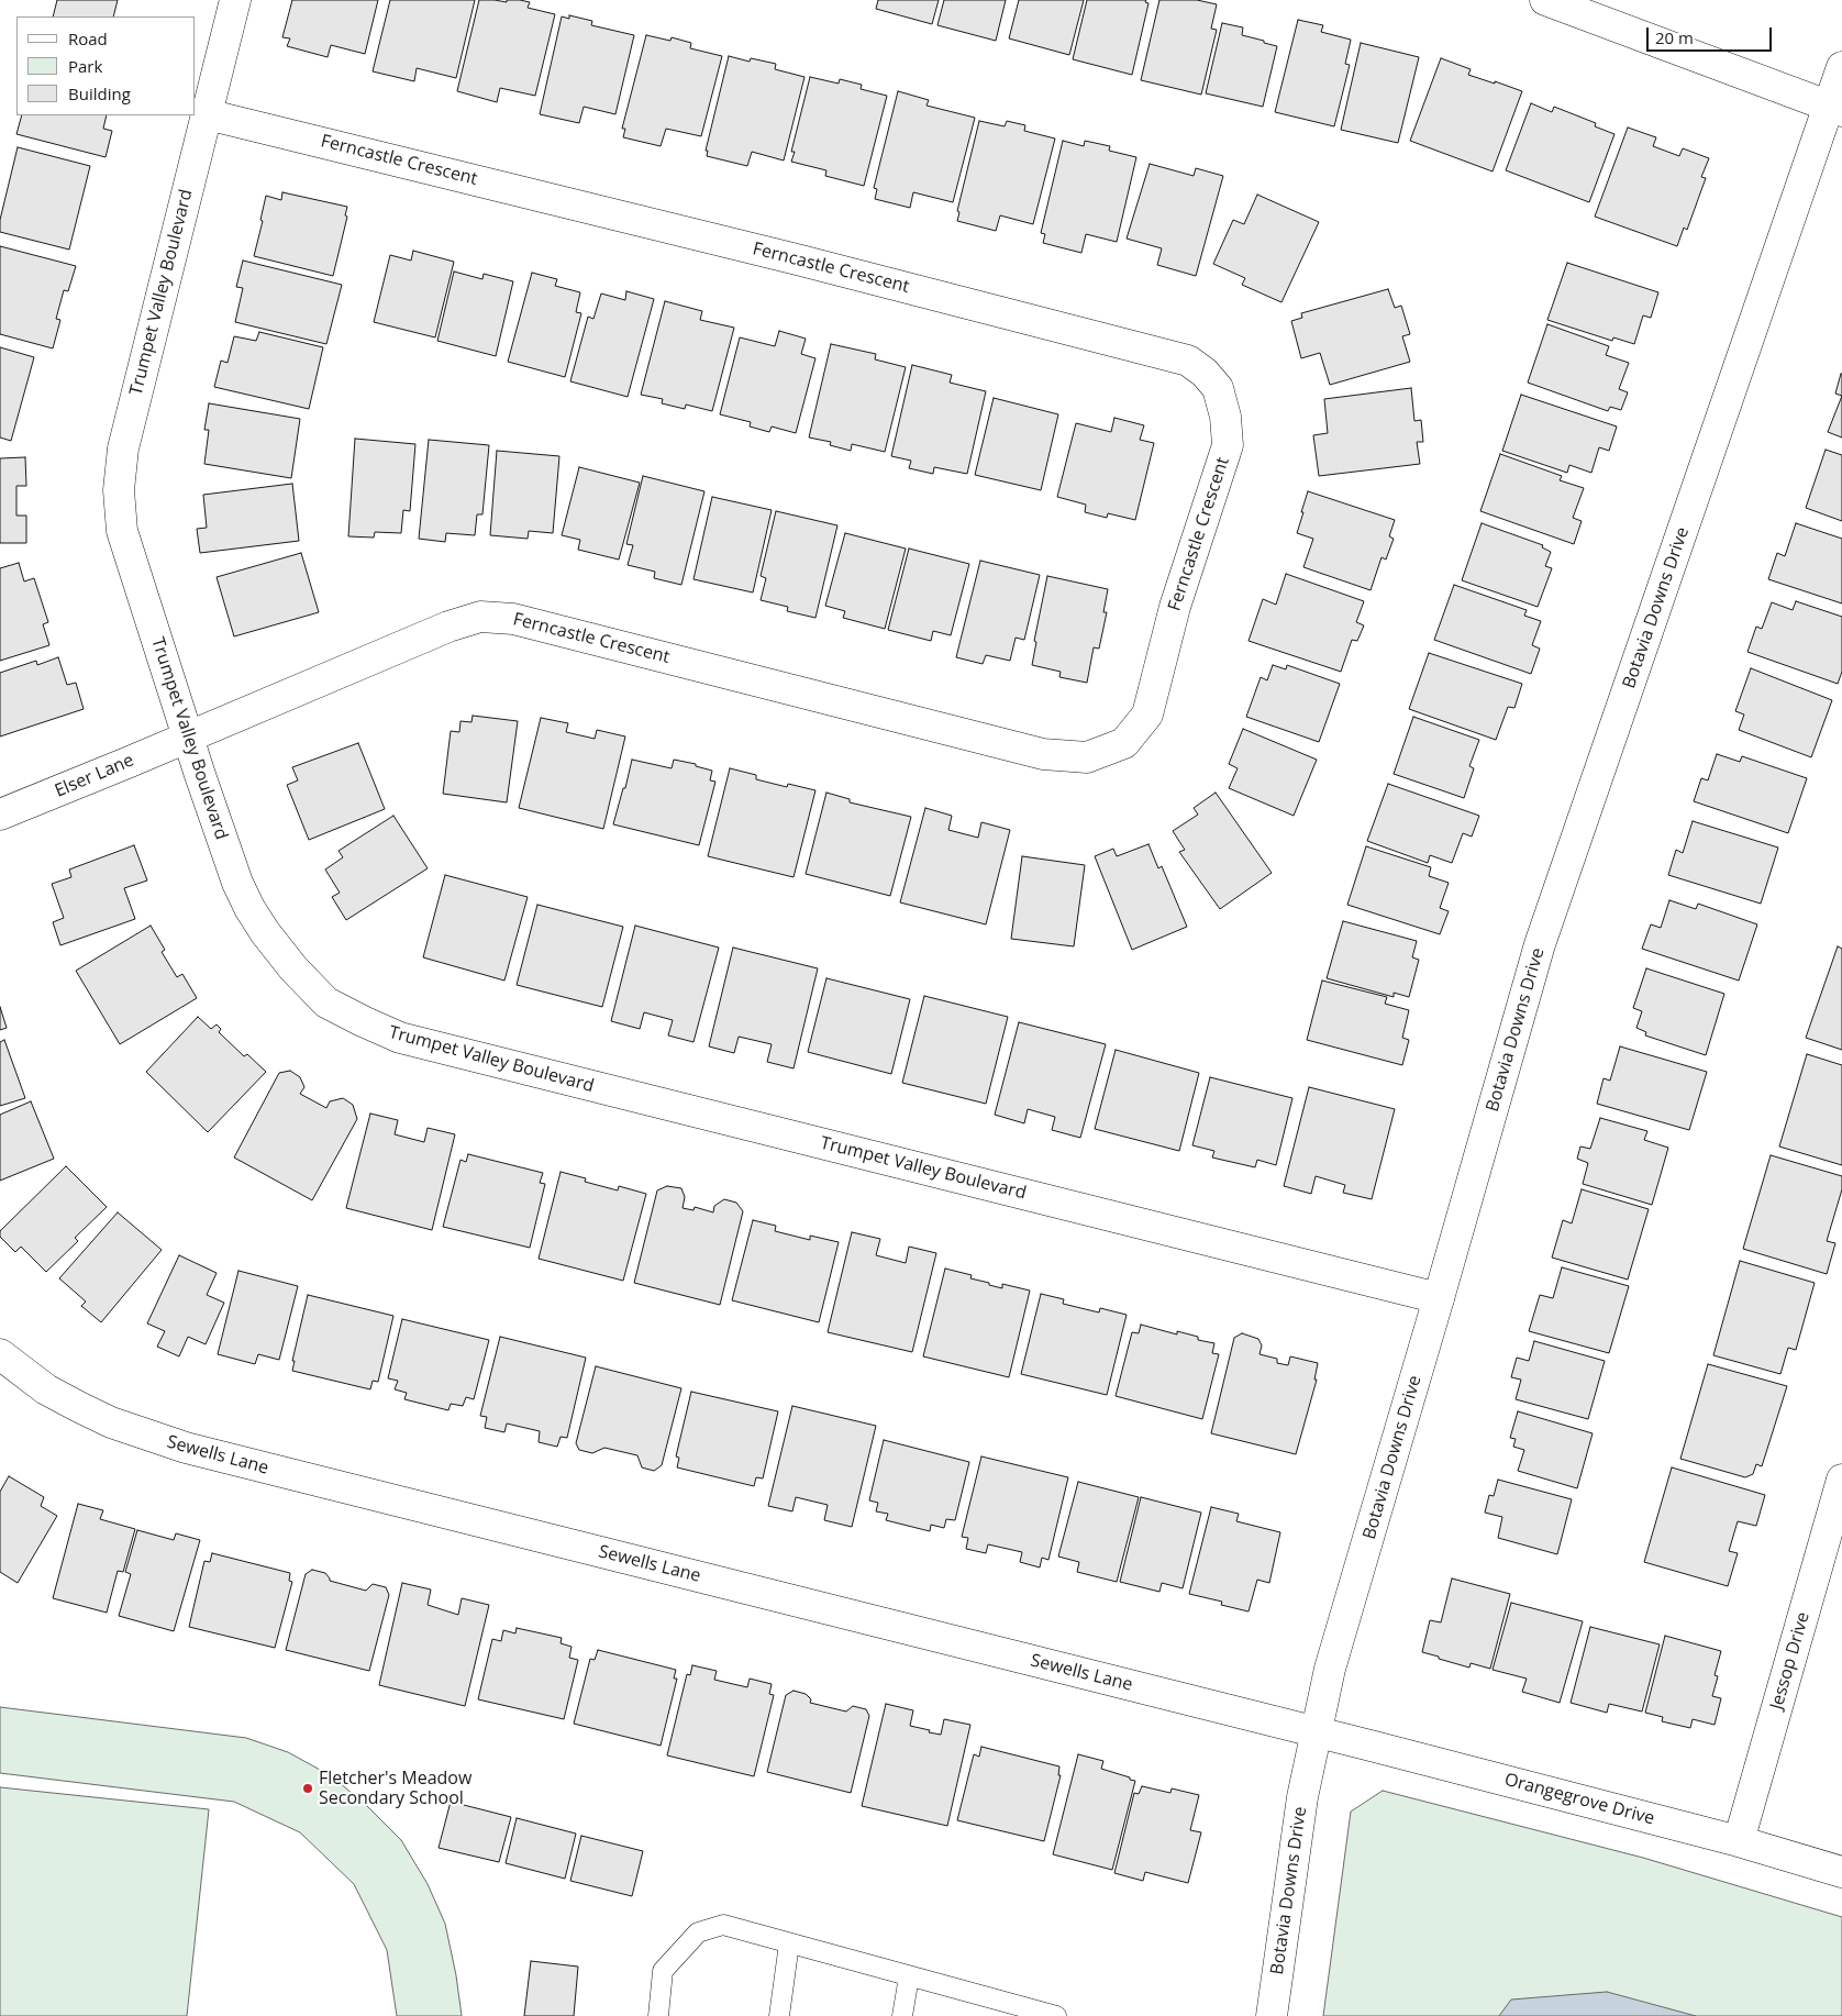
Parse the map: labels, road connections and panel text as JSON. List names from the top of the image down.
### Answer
{
  "streets": {
    "street": [
      "Ferncastle Crescent",
      "Trumpet Valley Boulevard",
      "Botavia Downs Drive",
      "Elser Lane",
      "Sewells Lane",
      "Jessop Drive",
      "Orangegrove Drive"
    ]
  },
  "crossings": [
    ["Ferncastle Crescent", "Trumpet Valley Boulevard"],
    ["Ferncastle Crescent", "Elser Lane"],
    ["Trumpet Valley Boulevard", "Botavia Downs Drive"],
    ["Trumpet Valley Boulevard", "Elser Lane"],
    ["Botavia Downs Drive", "Sewells Lane"],
    ["Botavia Downs Drive", "Orangegrove Drive"],
    ["Sewells Lane", "Orangegrove Drive"],
    ["Jessop Drive", "Orangegrove Drive"]
  ],
  "places": ["Fletcher's Meadow Secondary School"],
  "legend": ["Road", "Park", "Building"],
  "scale_bar": "20 m"
}
